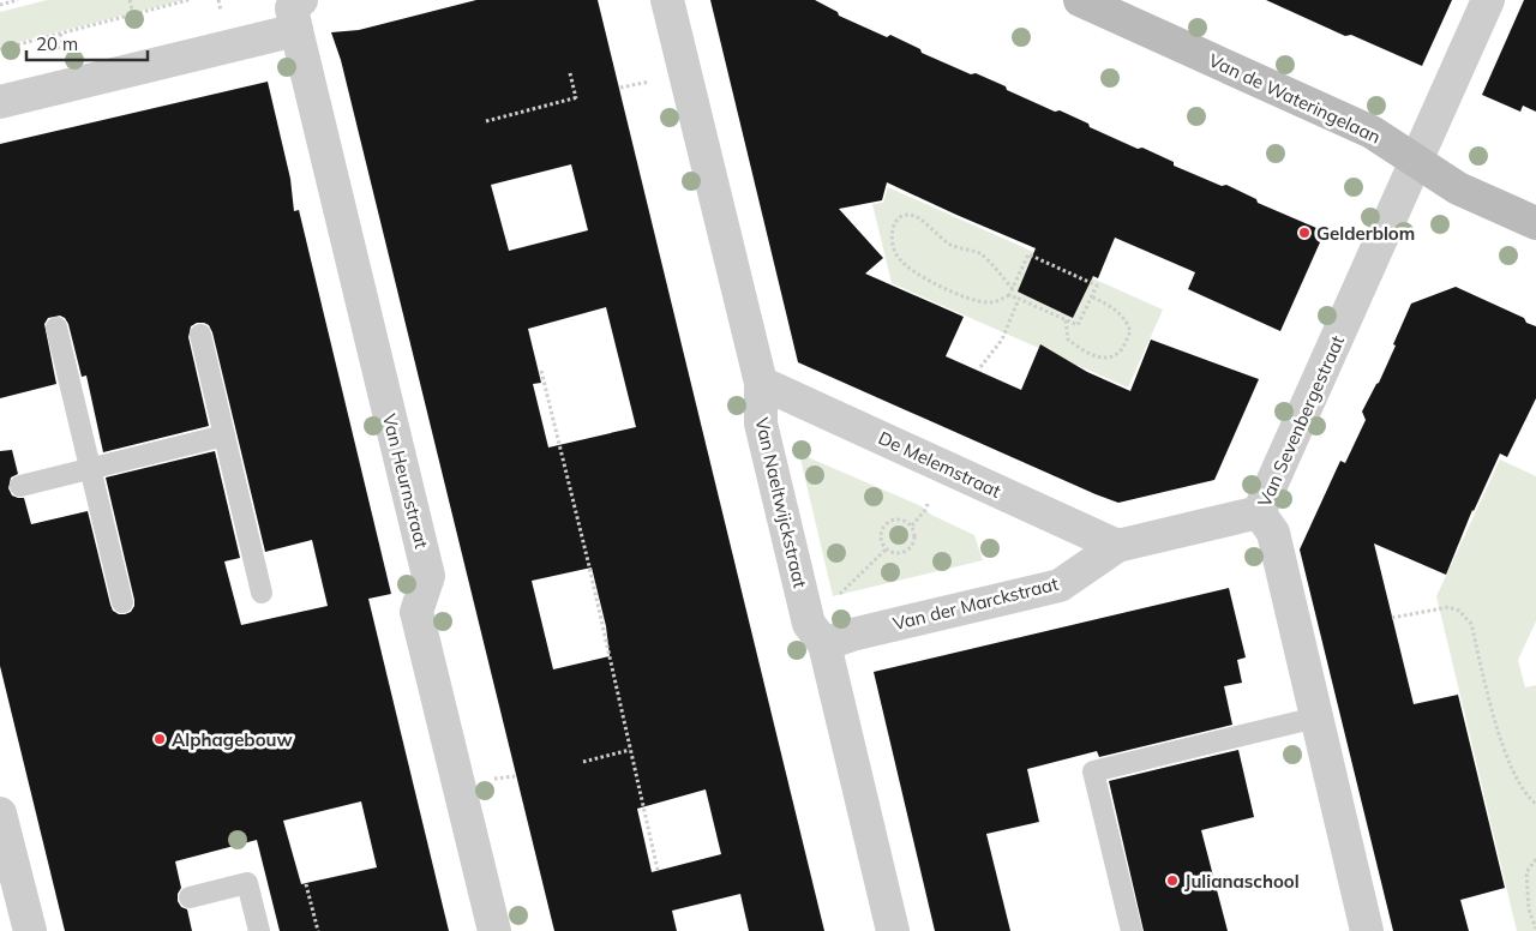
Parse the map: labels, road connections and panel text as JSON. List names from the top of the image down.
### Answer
{
  "streets": {
    "street": [
      "Van de Wateringelaan",
      "Van Sevenbergestraat",
      "De Melemstraat",
      "Van Heurnstraat",
      "Van Naeltwijckstraat",
      "Van der Marckstraat"
    ]
  },
  "crossings": [
    ["Van de Wateringelaan", "Van Sevenbergestraat"],
    ["Van Sevenbergestraat", "Van der Marckstraat"],
    ["De Melemstraat", "Van Naeltwijckstraat"],
    ["De Melemstraat", "Van der Marckstraat"],
    ["Van Naeltwijckstraat", "Van der Marckstraat"]
  ],
  "places": ["Gelderblom", "Alphagebouw", "Julianaschool"],
  "scale_bar": "20 m"
}
